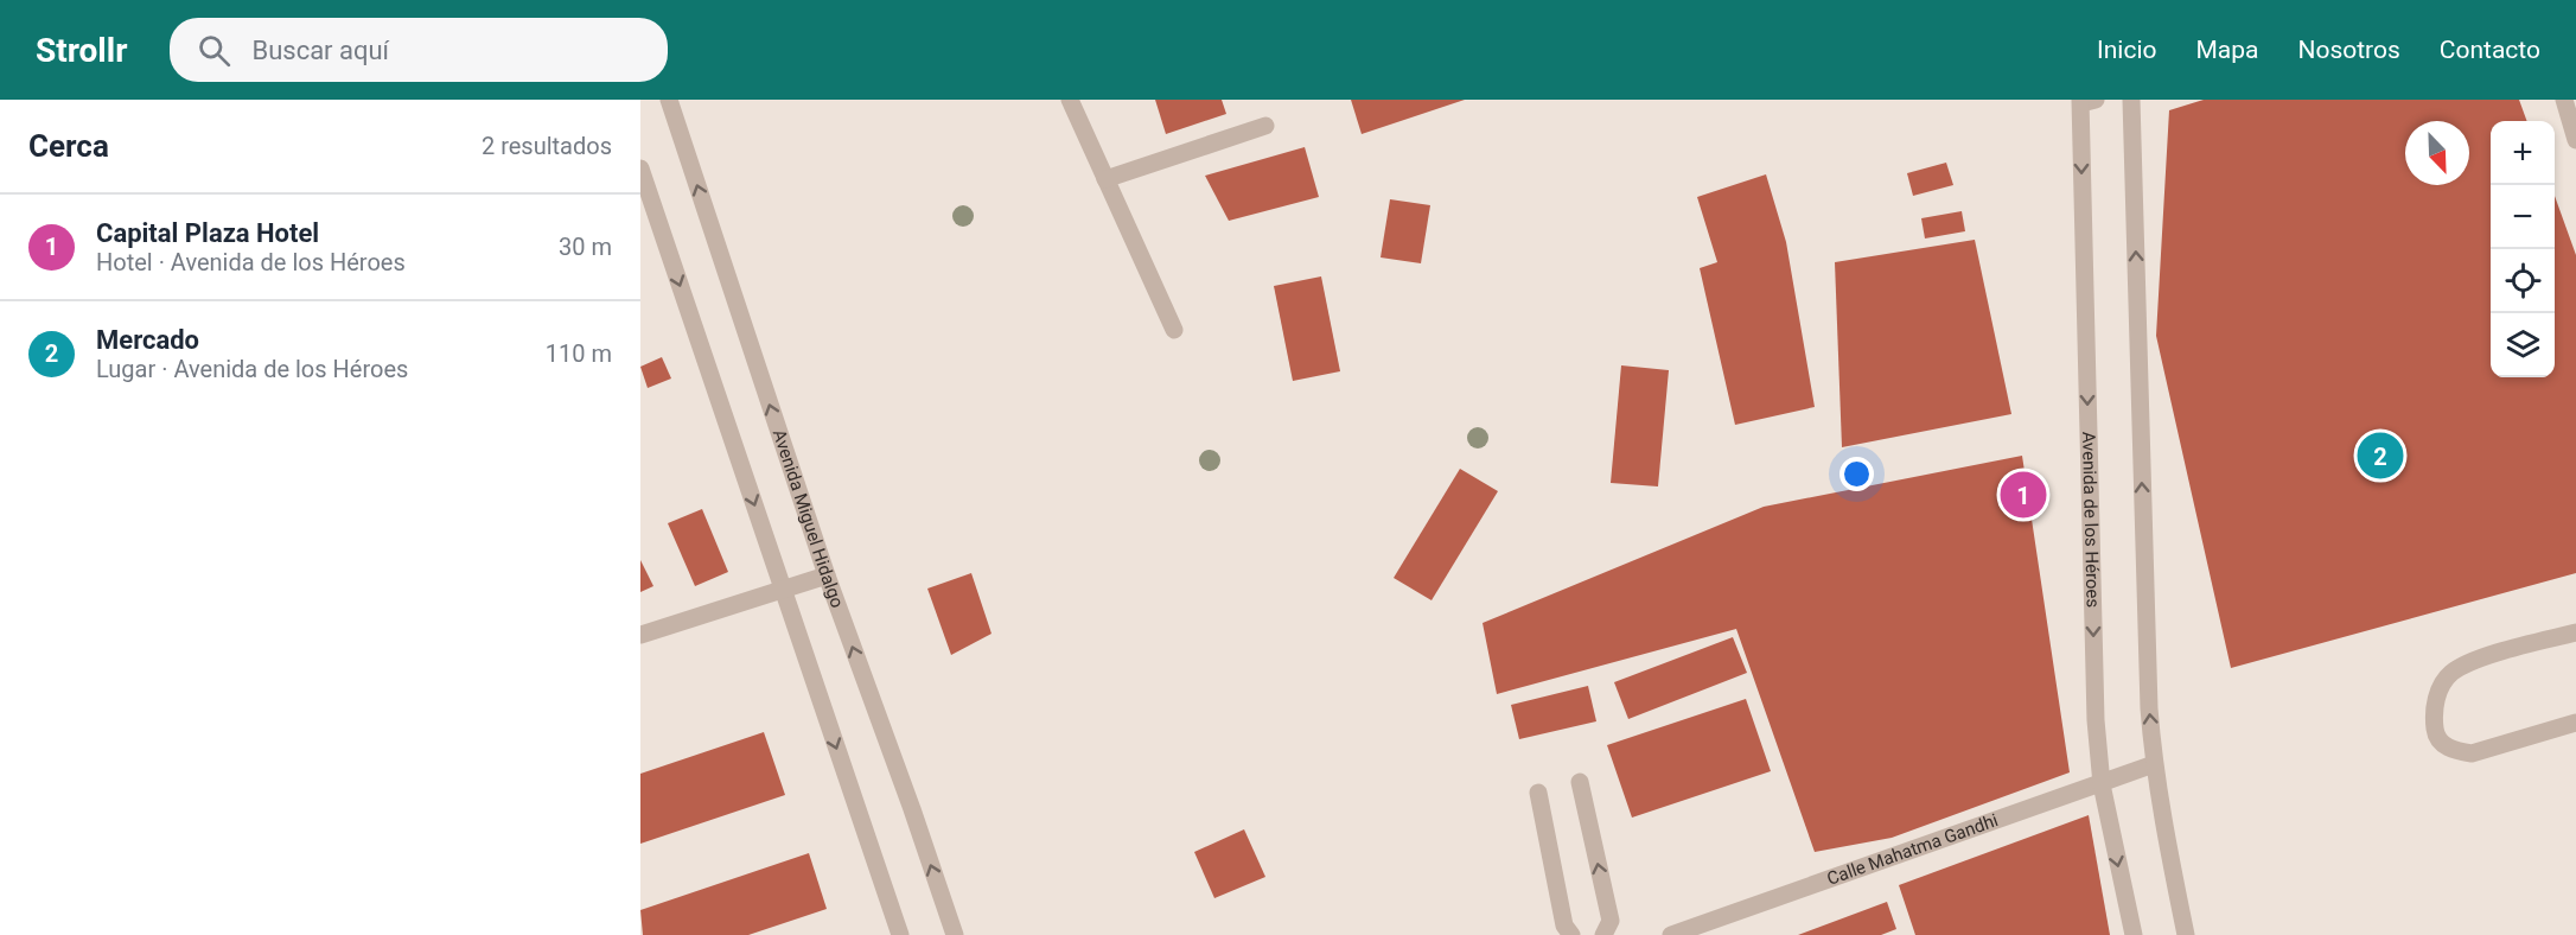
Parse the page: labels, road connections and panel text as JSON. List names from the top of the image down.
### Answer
{
  "streets": {
    "street": ["Avenida Miguel Hidalgo", "Avenida de los Héroes", "Calle Mahatma Gandhi"]
  },
  "crossings": [
    ["Avenida de los Héroes", "Calle Mahatma Gandhi"]
  ],
  "north": "bottom right",
  "page": {
    "header": "Strollr",
    "search": "Buscar aquí",
    "nav": [
      "Inicio",
      "Mapa",
      "Nosotros",
      "Contacto"
    ],
    "heading": ["Cerca", "2 resultados"],
    "map_buttons": ["+", "−"],
    "list": [
      {
        "mark": "1",
        "name": "Capital Plaza Hotel",
        "note": "Hotel · Avenida de los Héroes",
        "value": "30 m"
      },
      {
        "mark": "2",
        "name": "Mercado",
        "note": "Lugar · Avenida de los Héroes",
        "value": "110 m"
      }
    ],
    "pins": ["2", "1"]
  }
}
